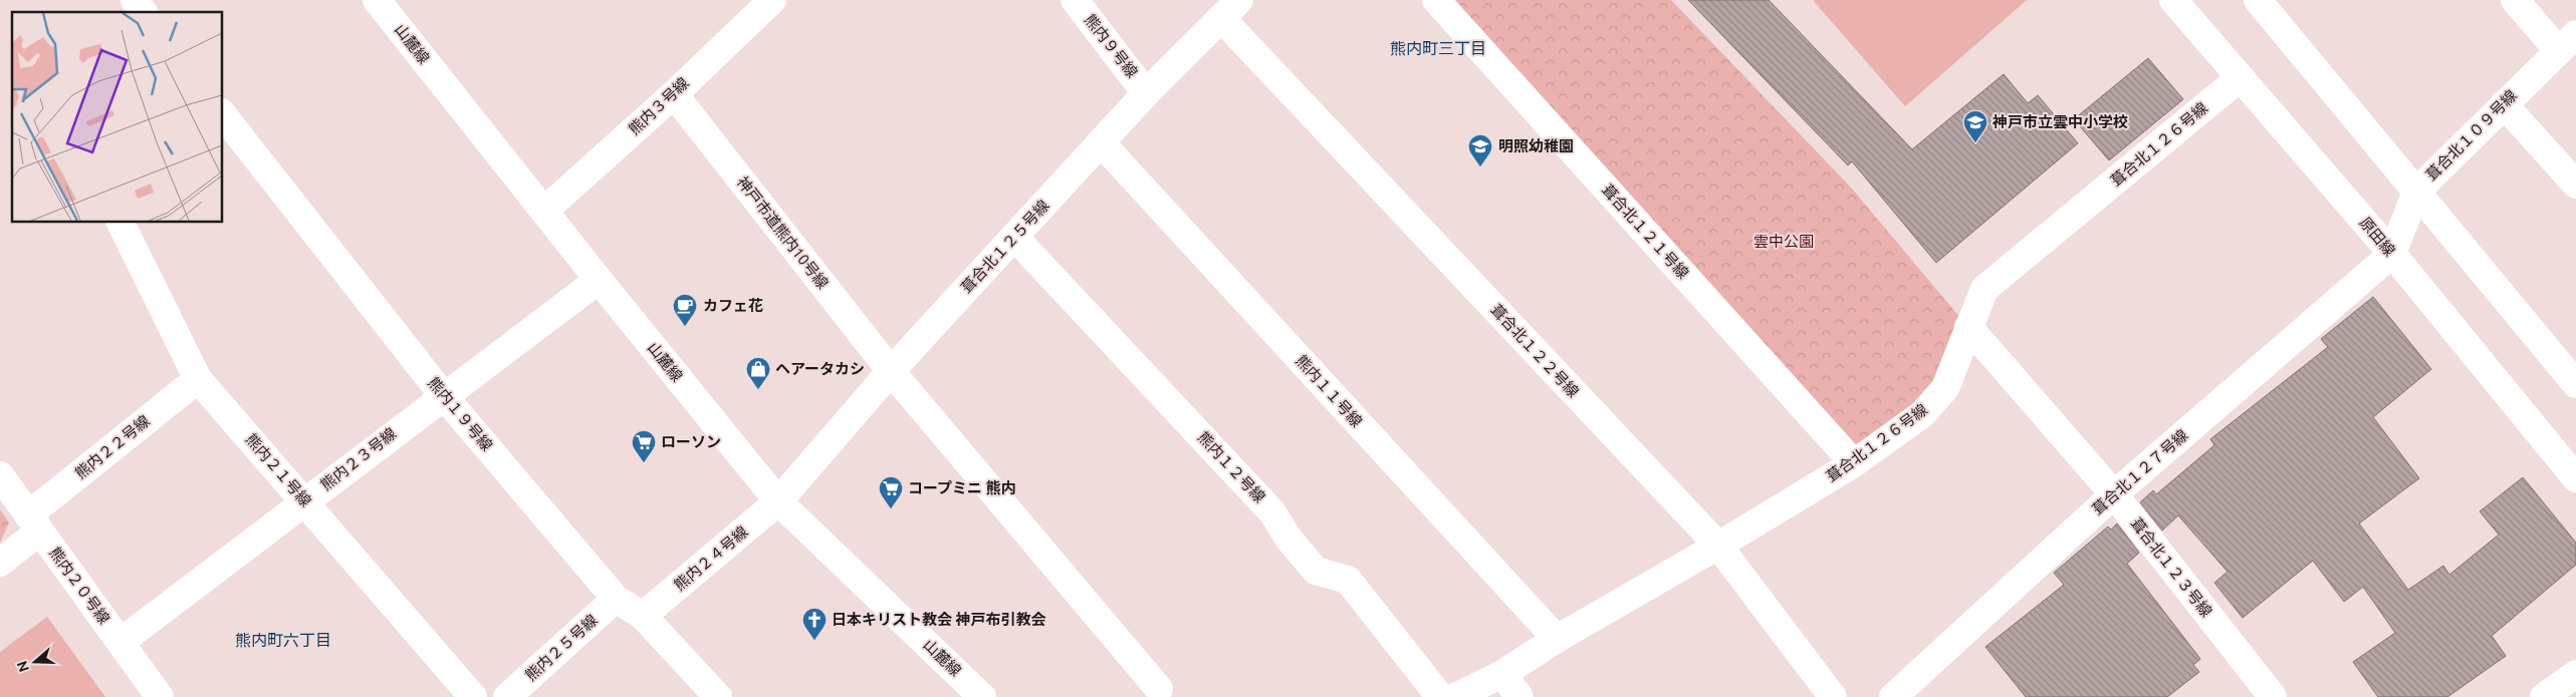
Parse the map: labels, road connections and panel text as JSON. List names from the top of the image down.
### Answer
{
  "streets": {
    "street": [
      "山麓線",
      "熊内９号線",
      "熊内３号線",
      "葺合北１０９号線",
      "葺合北１２６号線",
      "葺合北１２１号線",
      "神戸市道熊内10号線",
      "原田線",
      "葺合北１２５号線",
      "葺合北１２２号線",
      "熊内１１号線",
      "熊内１９号線",
      "熊内２２号線",
      "熊内２３号線",
      "熊内１２号線",
      "熊内２１号線",
      "葺合北１２７号線",
      "熊内２４号線",
      "葺合北１２３号線",
      "熊内２０号線",
      "熊内２５号線"
    ]
  },
  "crossings": [
    ["山麓線", "熊内３号線"],
    ["山麓線", "葺合北１２５号線"],
    ["山麓線", "熊内２３号線"],
    ["山麓線", "熊内２４号線"],
    ["熊内９号線", "葺合北１２５号線"],
    ["熊内３号線", "神戸市道熊内10号線"],
    ["葺合北１０９号線", "原田線"],
    ["葺合北１０９号線", "葺合北１２７号線"],
    ["葺合北１２６号線", "葺合北１２１号線"],
    ["葺合北１２６号線", "原田線"],
    ["葺合北１２６号線", "葺合北１２２号線"],
    ["葺合北１２６号線", "熊内１１号線"],
    ["葺合北１２６号線", "葺合北１２３号線"],
    ["神戸市道熊内10号線", "葺合北１２５号線"],
    ["原田線", "葺合北１２７号線"],
    ["葺合北１２５号線", "葺合北１２２号線"],
    ["葺合北１２５号線", "熊内１１号線"],
    ["葺合北１２５号線", "熊内１２号線"],
    ["葺合北１２５号線", "熊内２４号線"],
    ["熊内１９号線", "熊内２３号線"],
    ["熊内１９号線", "熊内２４号線"],
    ["熊内１９号線", "熊内２５号線"],
    ["熊内２２号線", "熊内２１号線"],
    ["熊内２２号線", "熊内２０号線"],
    ["熊内２３号線", "熊内２１号線"],
    ["熊内２３号線", "熊内２０号線"],
    ["葺合北１２７号線", "葺合北１２３号線"]
  ],
  "districts": ["熊内町三丁目", "熊内町六丁目"],
  "parks": ["雲中公園"],
  "places": {
    "school or university": ["神戸市立雲中小学校", "明照幼稚園"],
    "cafe": ["カフェ花"],
    "shop": ["ヘアータカシ"],
    "supermarket": ["ローソン", "コープミニ 熊内"],
    "church": ["日本キリスト教会 神戸布引教会"]
  },
  "north": "left"
}
